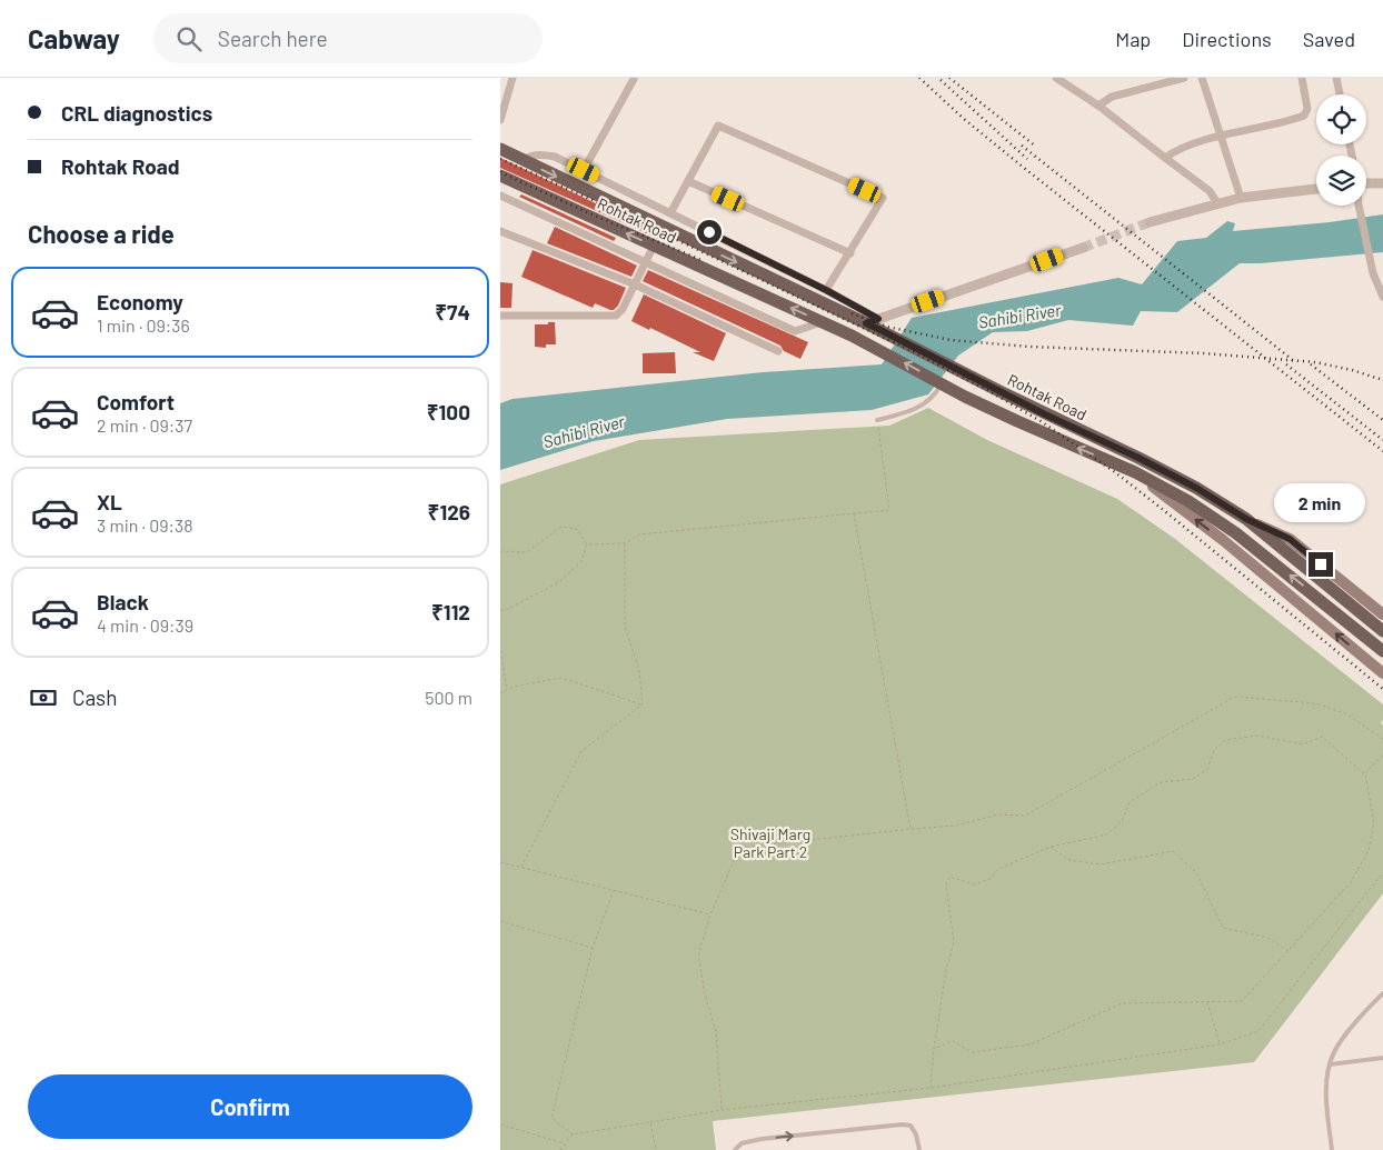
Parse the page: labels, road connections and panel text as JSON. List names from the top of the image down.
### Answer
{
  "streets": {
    "main road": ["Rohtak Road"]
  },
  "water": ["Sahibi River"],
  "parks": ["Shivaji Marg Park Part 2"],
  "page": {
    "header": "Cabway",
    "search": "Search here",
    "nav": ["Map", "Directions", "Saved"],
    "banner": ["CRL diagnostics", "Rohtak Road"],
    "heading": "Choose a ride",
    "list": [
      {
        "name": "Economy",
        "note": "1 min · 09:36",
        "value": "₹74"
      },
      {
        "name": "Comfort",
        "note": "2 min · 09:37",
        "value": "₹100"
      },
      {
        "name": "XL",
        "note": "3 min · 09:38",
        "value": "₹126"
      },
      {
        "name": "Black",
        "note": "4 min · 09:39",
        "value": "₹112"
      }
    ],
    "bubble": "2 min",
    "pay": ["Cash", "500 m"],
    "buttons": "Confirm"
  }
}
